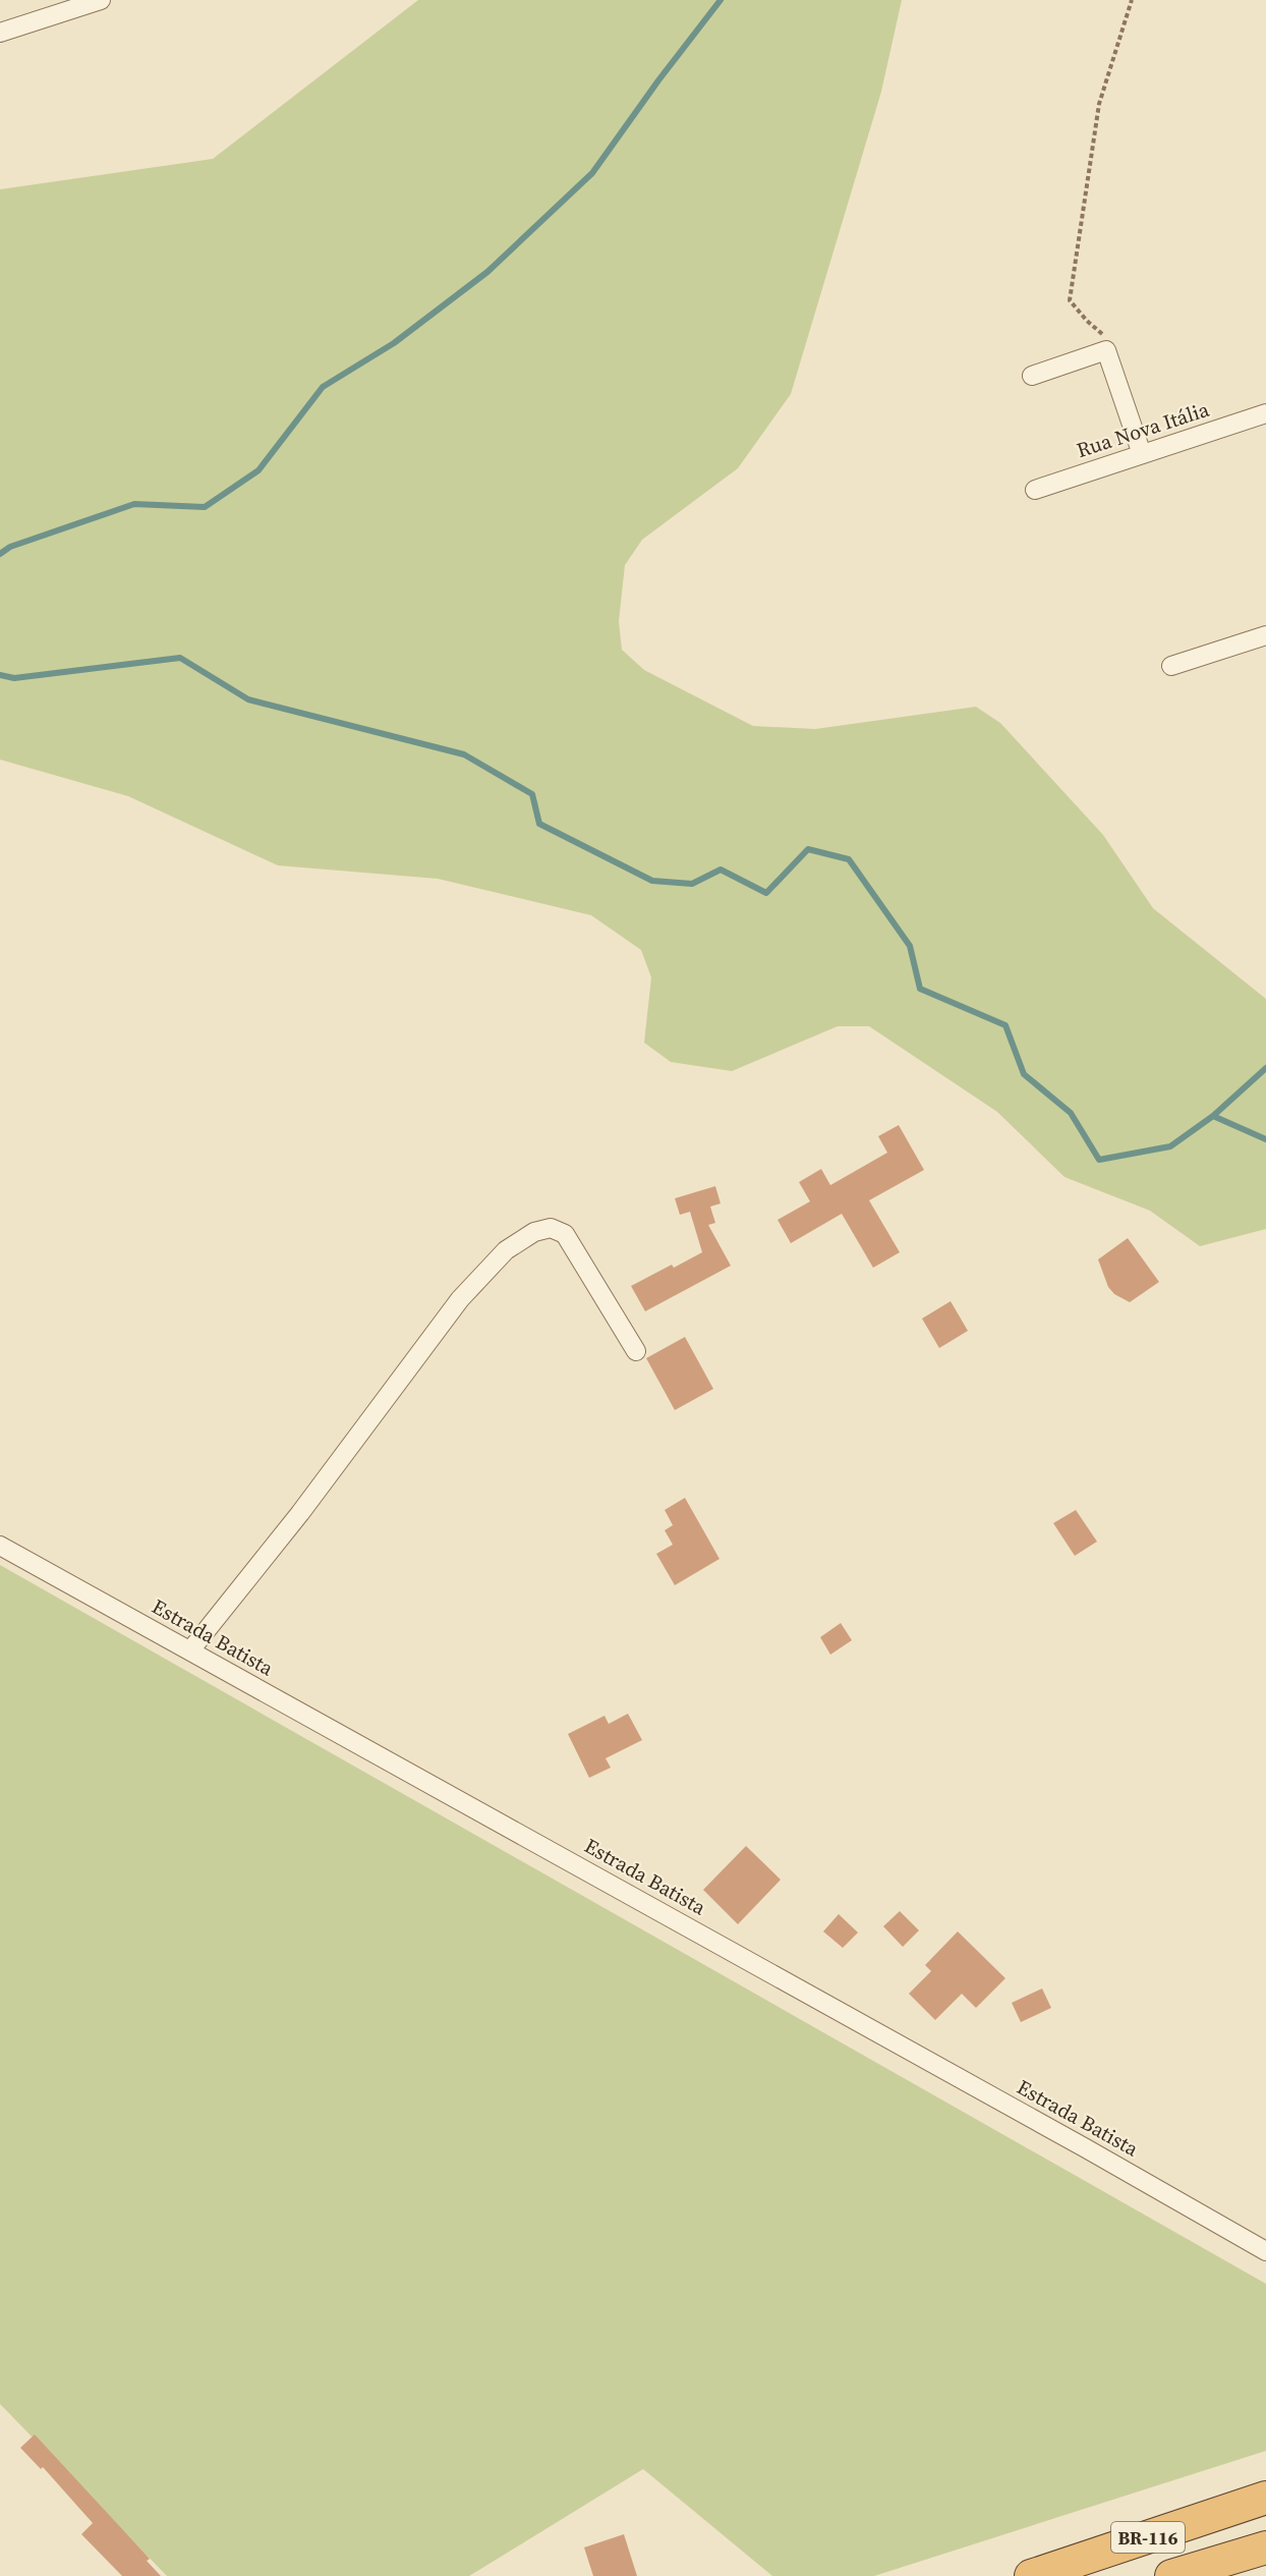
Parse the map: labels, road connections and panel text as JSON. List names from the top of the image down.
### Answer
{
  "streets": {
    "highway": ["BR-116"],
    "street": ["Rua Nova Itália", "Estrada Batista"]
  }
}
